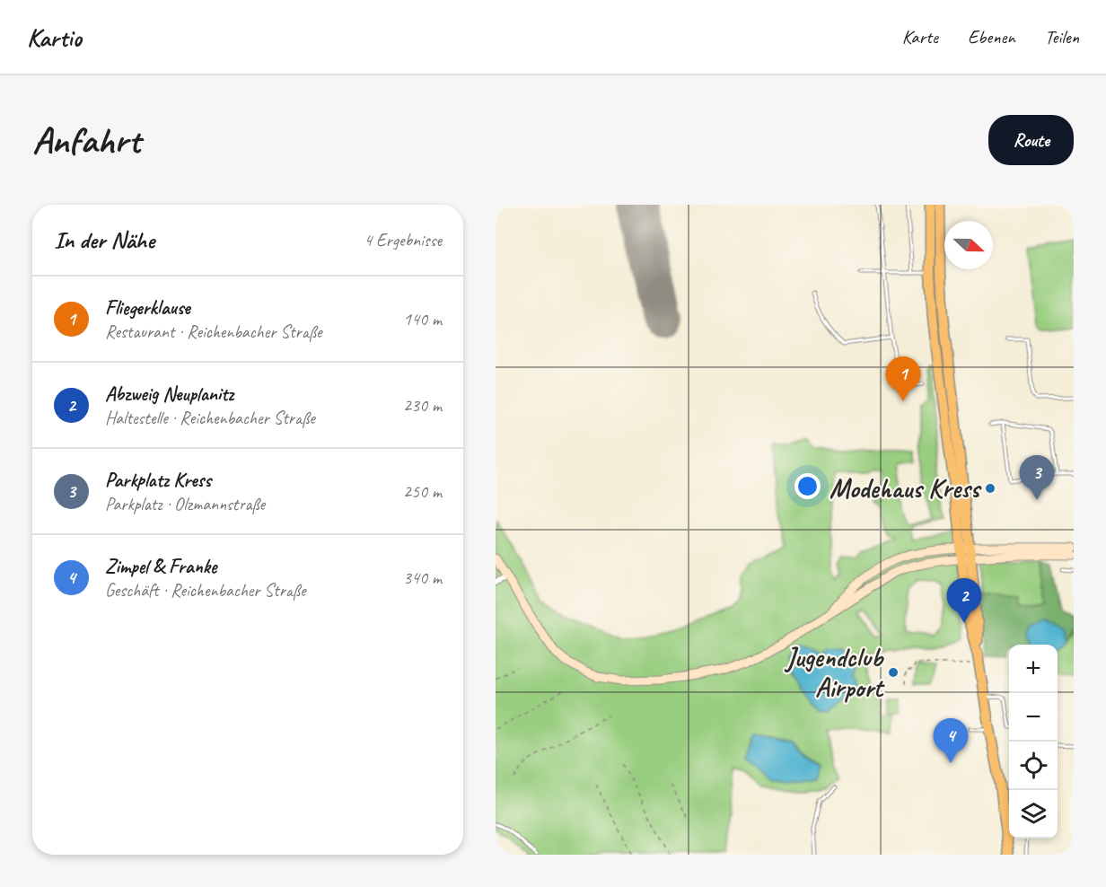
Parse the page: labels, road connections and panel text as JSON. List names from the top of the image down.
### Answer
{
  "places": ["Modehaus Kress", "Jugendclub Airport"],
  "north": "right",
  "page": {
    "header": "Kartio",
    "nav": ["Karte", "Ebenen", "Teilen"],
    "buttons": "Route",
    "title": "Anfahrt",
    "heading": ["In der Nähe", "4 Ergebnisse"],
    "list": [
      {
        "mark": "1",
        "name": "Fliegerklause",
        "note": "Restaurant · Reichenbacher Straße",
        "value": "140 m"
      },
      {
        "mark": "2",
        "name": "Abzweig Neuplanitz",
        "note": "Haltestelle · Reichenbacher Straße",
        "value": "230 m"
      },
      {
        "mark": "3",
        "name": "Parkplatz Kress",
        "note": "Parkplatz · Olzmannstraße",
        "value": "250 m"
      },
      {
        "mark": "4",
        "name": "Zimpel & Franke",
        "note": "Geschäft · Reichenbacher Straße",
        "value": "340 m"
      }
    ],
    "pins": [
      "1",
      "3",
      "2",
      "4"
    ],
    "map_buttons": ["+", "−"]
  }
}
